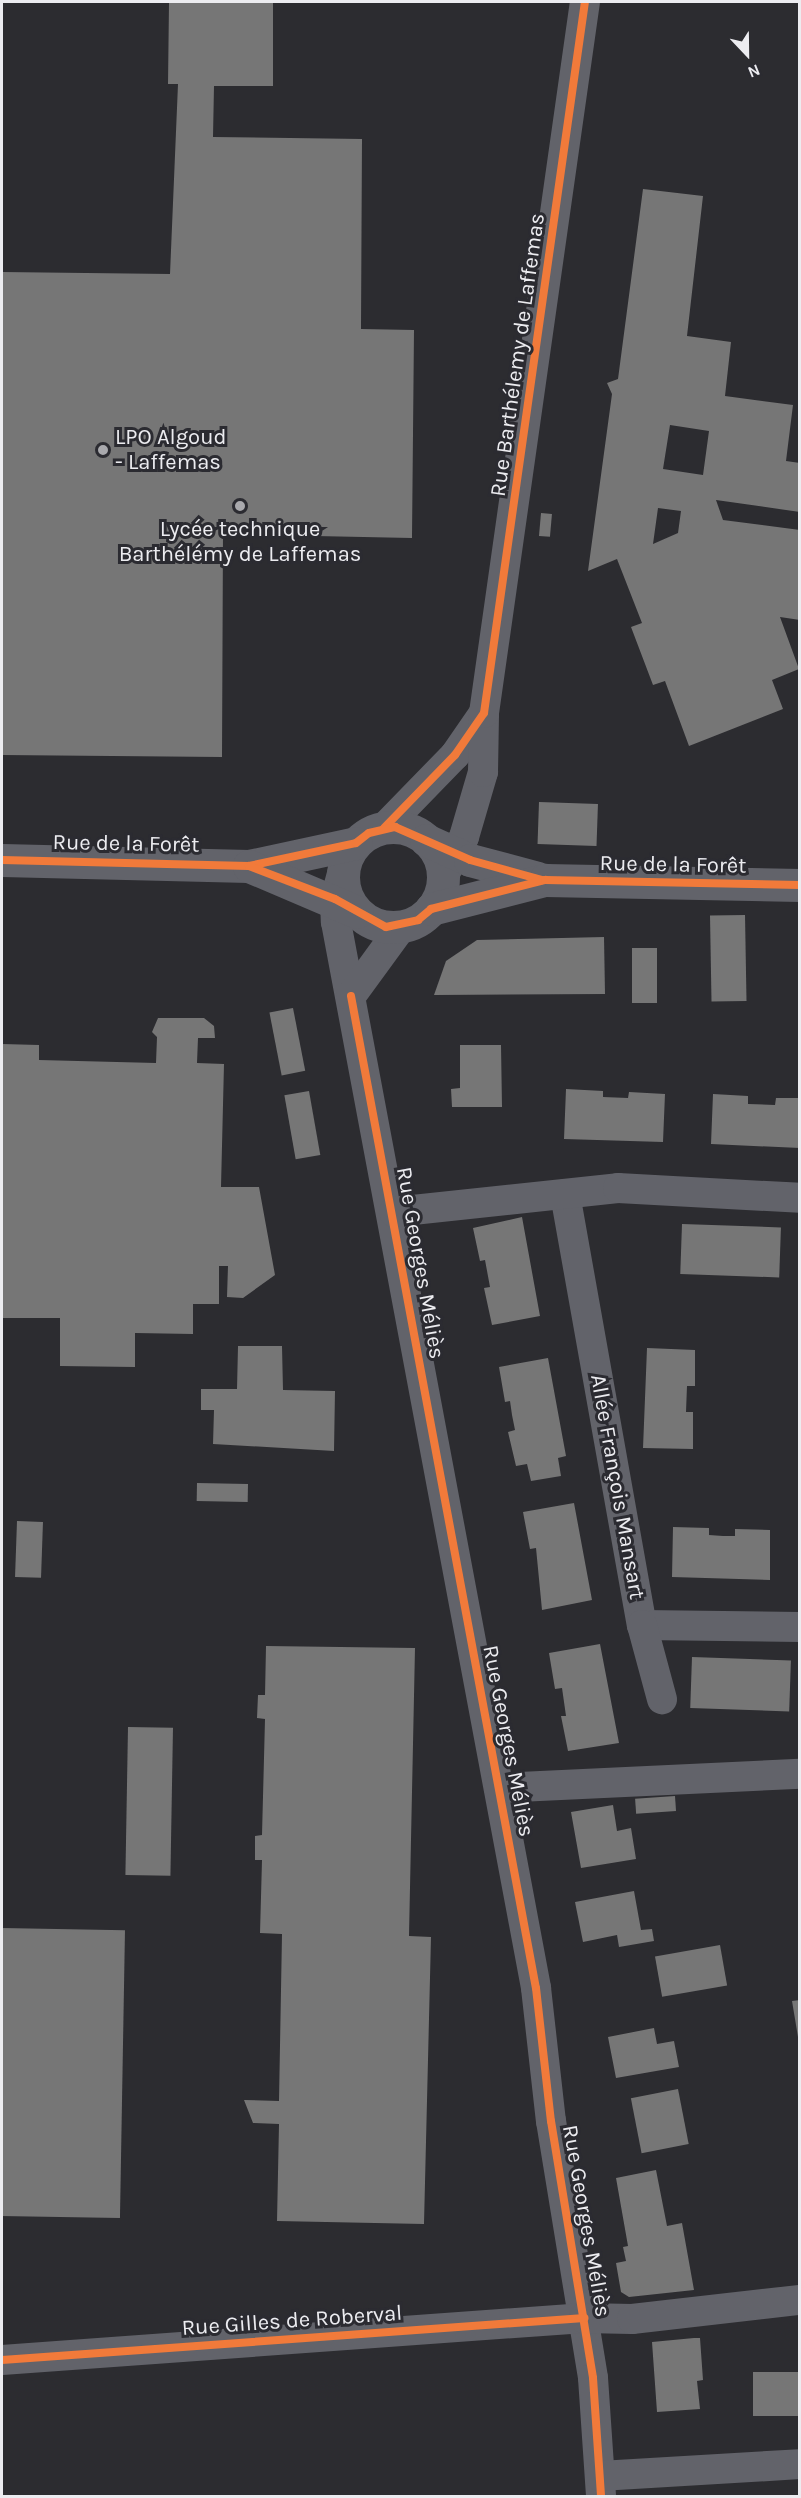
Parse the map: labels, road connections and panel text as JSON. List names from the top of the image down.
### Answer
{
  "streets": {
    "street": [
      "Rue Barthélemy de Laffemas",
      "Rue de la Forêt",
      "Rue Georges Méliès",
      "Allée François Mansart",
      "Rue Gilles de Roberval"
    ]
  },
  "crossings": [
    ["Rue Barthélemy de Laffemas", "Rue de la Forêt"],
    ["Rue Barthélemy de Laffemas", "Rue Georges Méliès"],
    ["Rue de la Forêt", "Rue Georges Méliès"],
    ["Rue Georges Méliès", "Rue Gilles de Roberval"]
  ],
  "places": ["LPO Algoud - Laffemas", "Lycée technique Barthélémy de Laffemas"],
  "north": "bottom"
}
